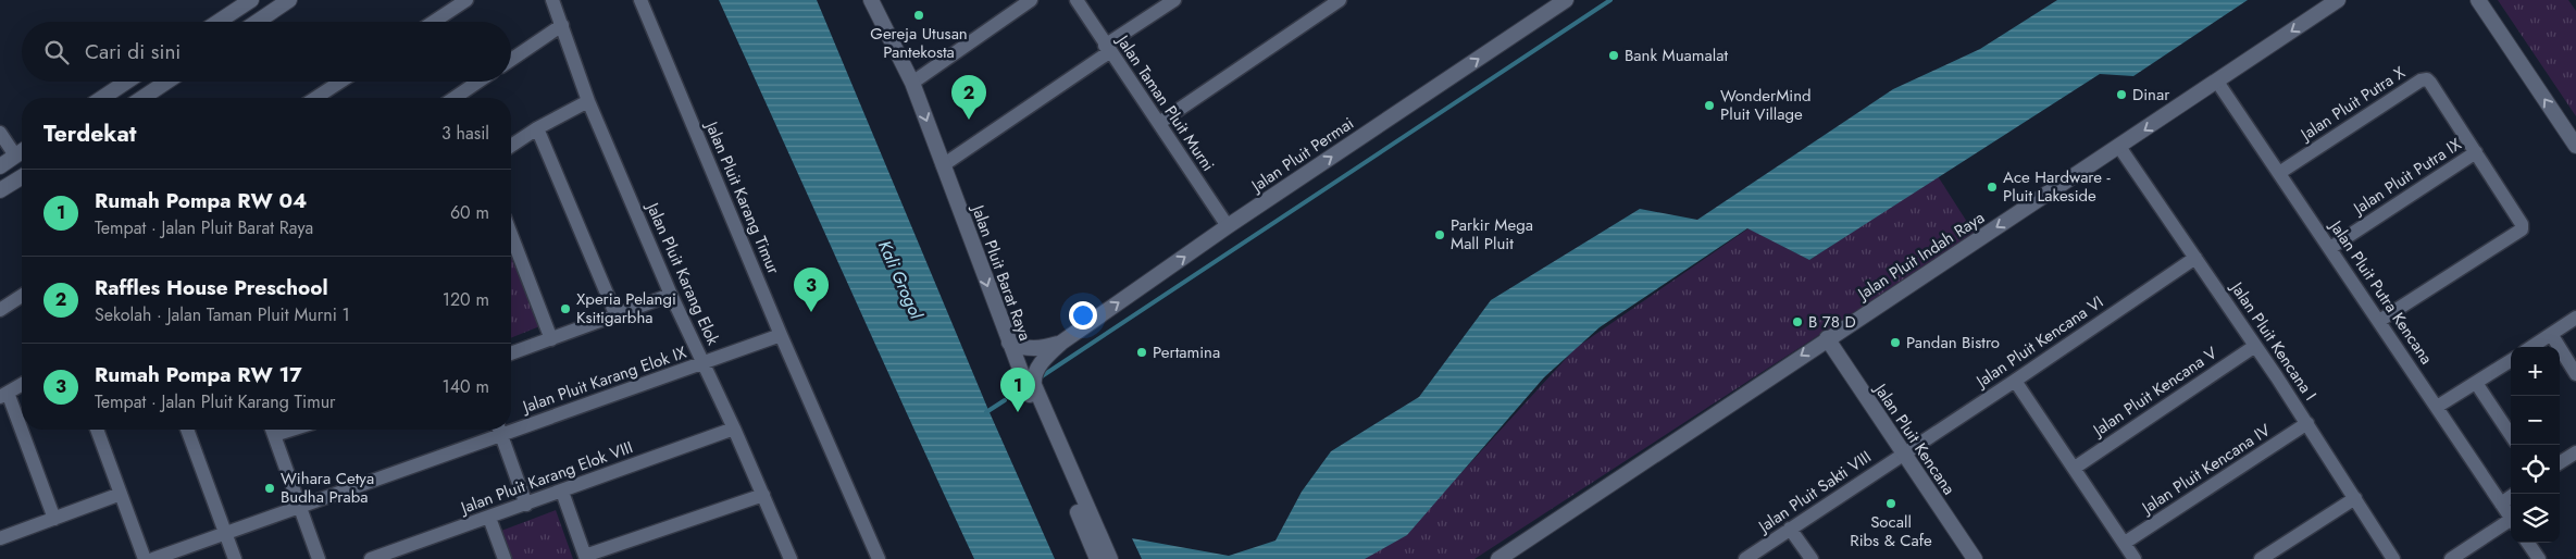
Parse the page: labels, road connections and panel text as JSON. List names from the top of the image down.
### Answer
{
  "streets": {
    "street": [
      "Jalan Taman Pluit Murni",
      "Jalan Pluit Putra X",
      "Jalan Pluit Permai",
      "Jalan Pluit Putra IX",
      "Jalan Pluit Karang Timur",
      "Jalan Pluit Indah Raya",
      "Jalan Pluit Barat Raya",
      "Jalan Pluit Karang Elok",
      "Jalan Pluit Putra Kencana",
      "Jalan Pluit Kencana VI",
      "Jalan Pluit Kencana I",
      "Jalan Pluit Karang Elok IX",
      "Jalan Pluit Kencana V",
      "Jalan Pluit Kencana",
      "Jalan Pluit Kencana IV",
      "Jalan Pluit Karang Elok VIII",
      "Jalan Pluit Sakti VIII"
    ]
  },
  "crossings": [
    ["Jalan Taman Pluit Murni", "Jalan Pluit Permai"],
    ["Jalan Pluit Putra X", "Jalan Pluit Putra IX"],
    ["Jalan Pluit Putra X", "Jalan Pluit Putra Kencana"],
    ["Jalan Pluit Permai", "Jalan Pluit Barat Raya"],
    ["Jalan Pluit Putra IX", "Jalan Pluit Putra Kencana"],
    ["Jalan Pluit Karang Timur", "Jalan Pluit Karang Elok IX"],
    ["Jalan Pluit Indah Raya", "Jalan Pluit Putra Kencana"],
    ["Jalan Pluit Indah Raya", "Jalan Pluit Kencana I"],
    ["Jalan Pluit Indah Raya", "Jalan Pluit Kencana"],
    ["Jalan Pluit Karang Elok", "Jalan Pluit Karang Elok IX"],
    ["Jalan Pluit Karang Elok", "Jalan Pluit Karang Elok VIII"],
    ["Jalan Pluit Kencana VI", "Jalan Pluit Kencana I"],
    ["Jalan Pluit Kencana VI", "Jalan Pluit Kencana"],
    ["Jalan Pluit Kencana VI", "Jalan Pluit Sakti VIII"],
    ["Jalan Pluit Kencana I", "Jalan Pluit Kencana V"],
    ["Jalan Pluit Kencana I", "Jalan Pluit Kencana IV"],
    ["Jalan Pluit Kencana", "Jalan Pluit Sakti VIII"]
  ],
  "one_way": ["Jalan Pluit Indah Raya"],
  "water": ["Kali Grogol"],
  "places": [
    "Gereja Utusan Pantekosta",
    "Bank Muamalat",
    "Dinar",
    "WonderMind Pluit Village",
    "Ace Hardware - Pluit Lakeside",
    "Parkir Mega Mall Pluit",
    "Xperia Pelangi Ksitigarbha",
    "B 78 D",
    "Pandan Bistro",
    "Pertamina",
    "Wihara Cetya Budha Praba",
    "Socall Ribs & Cafe"
  ],
  "page": {
    "search": "Cari di sini",
    "pins": ["2", "3", "1"],
    "heading": ["Terdekat", "3 hasil"],
    "list": [
      {
        "mark": "1",
        "name": "Rumah Pompa RW 04",
        "note": "Tempat · Jalan Pluit Barat Raya",
        "value": "60 m"
      },
      {
        "mark": "2",
        "name": "Raffles House Preschool",
        "note": "Sekolah · Jalan Taman Pluit Murni 1",
        "value": "120 m"
      },
      {
        "mark": "3",
        "name": "Rumah Pompa RW 17",
        "note": "Tempat · Jalan Pluit Karang Timur",
        "value": "140 m"
      }
    ],
    "map_buttons": ["+", "−"]
  }
}
